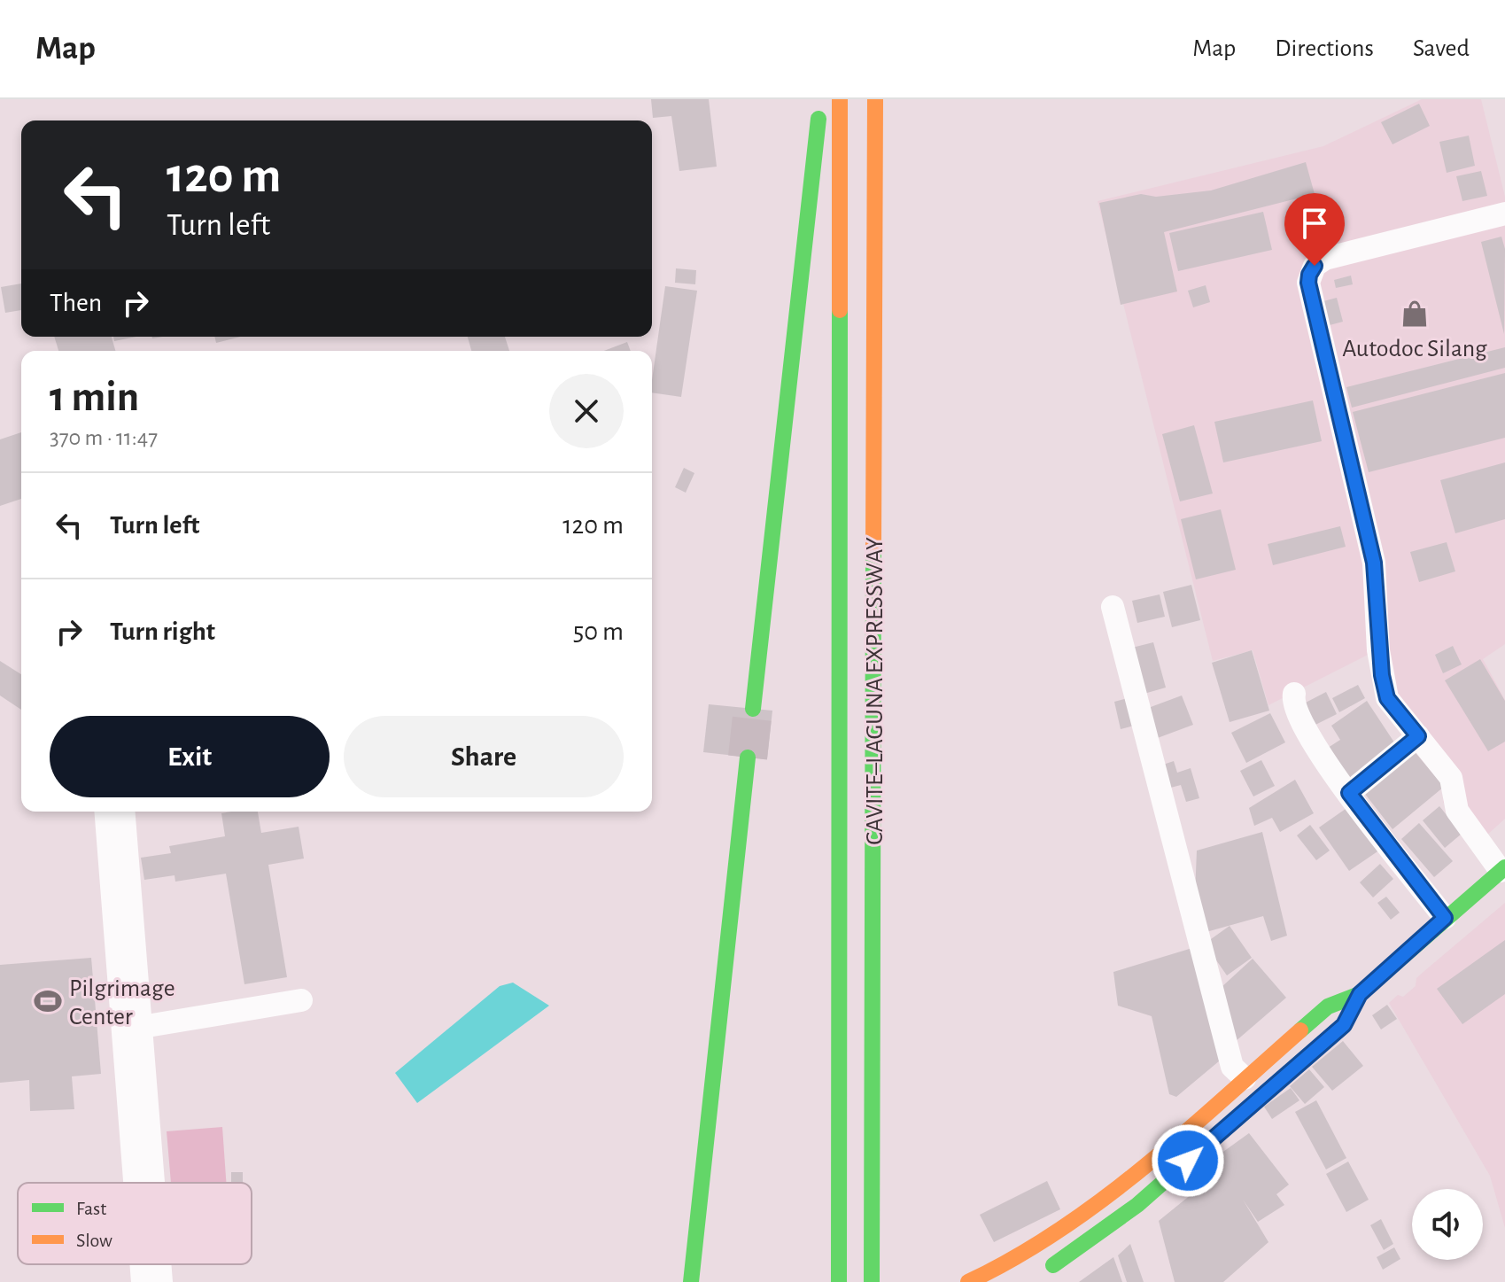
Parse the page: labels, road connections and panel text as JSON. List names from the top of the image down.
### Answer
{
  "streets": {
    "main road": ["CAVITE–LAGUNA EXPRESSWAY"]
  },
  "places": {
    "shop": ["Autodoc Silang"],
    "sports": ["Pilgrimage Center"]
  },
  "legend": ["Fast", "Slow"],
  "page": {
    "header": "Map",
    "nav": ["Map", "Directions", "Saved"],
    "turn": ["120 m", "Turn left"],
    "then": "Then",
    "heading": ["1 min", "370 m · 11:47"],
    "list": [
      {
        "name": "Turn left",
        "value": "120 m"
      },
      {
        "name": "Turn right",
        "value": "50 m"
      }
    ],
    "buttons": ["Exit", "Share"]
  }
}
